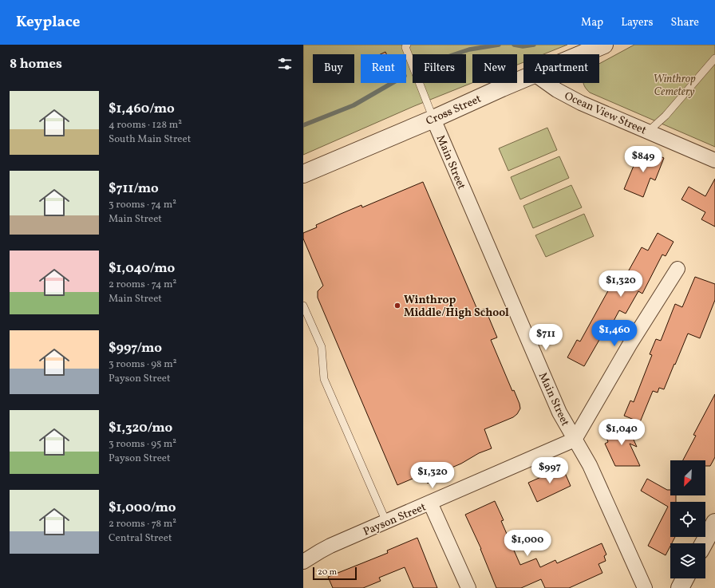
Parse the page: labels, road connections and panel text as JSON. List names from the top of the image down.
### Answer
{
  "streets": {
    "street": [
      "Cross Street",
      "Ocean View Street",
      "Main Street",
      "Payson Street"
    ]
  },
  "crossings": [
    ["Cross Street", "Main Street"],
    ["Main Street", "Payson Street"]
  ],
  "parks": ["Winthrop Cemetery"],
  "places": ["Winthrop Middle/High School"],
  "scale_bar": "20 m",
  "north": "bottom left",
  "page": {
    "header": "Keyplace",
    "nav": ["Map", "Layers", "Share"],
    "heading": "8 homes",
    "chip": [
      "Buy",
      "Rent",
      "Filters",
      "New",
      "Apartment"
    ],
    "list": [
      {
        "name": "$1,460/mo",
        "note": "4 rooms · 128 m² · South Main Street"
      },
      {
        "name": "$711/mo",
        "note": "3 rooms · 74 m² · Main Street"
      },
      {
        "name": "$1,040/mo",
        "note": "2 rooms · 74 m² · Main Street"
      },
      {
        "name": "$997/mo",
        "note": "3 rooms · 98 m² · Payson Street"
      },
      {
        "name": "$1,320/mo",
        "note": "3 rooms · 95 m² · Payson Street"
      },
      {
        "name": "$1,000/mo",
        "note": "2 rooms · 78 m² · Central Street"
      }
    ],
    "price": [
      "$849",
      "$1,320",
      "$1,460",
      "$711",
      "$1,040",
      "$997",
      "$1,320",
      "$1,000"
    ],
    "scale": "20 m"
  }
}
